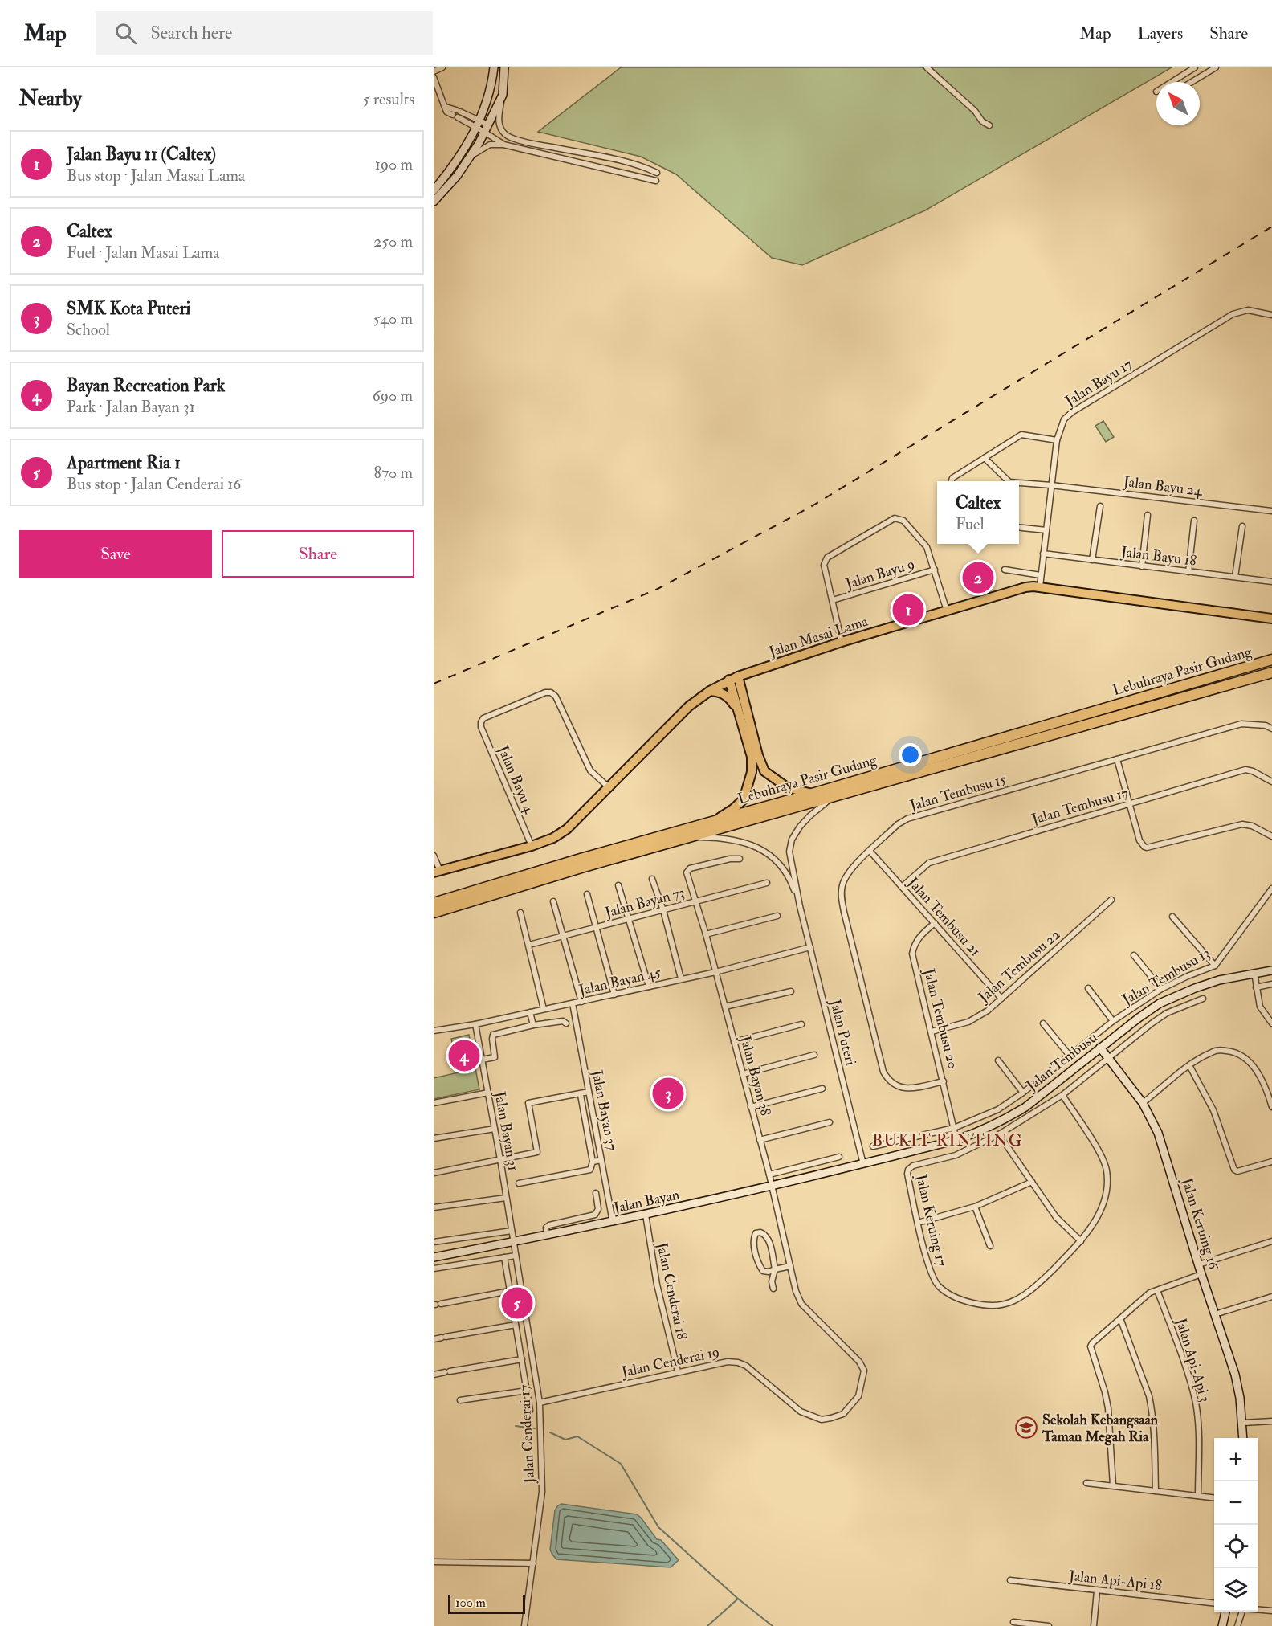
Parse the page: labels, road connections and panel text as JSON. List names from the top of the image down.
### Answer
{
  "streets": {
    "highway": ["Lebuhraya Pasir Gudang"],
    "main road": ["Jalan Masai Lama"],
    "street": [
      "Jalan Bayu 17",
      "Jalan Bayu 24",
      "Jalan Bayu 18",
      "Jalan Bayu 9",
      "Jalan Bayu 4",
      "Jalan Tembusu 15",
      "Jalan Tembusu 17",
      "Jalan Bayan 73",
      "Jalan Tembusu 21",
      "Jalan Tembusu 22",
      "Jalan Tembusu 13",
      "Jalan Bayan 45",
      "Jalan Tembusu 20",
      "Jalan Puteri",
      "Jalan Tembusu",
      "Jalan Bayan 38",
      "Jalan Bayan 37",
      "Jalan Bayan 31",
      "Jalan Bayan",
      "Jalan Keruing 17",
      "Jalan Keruing 16",
      "Jalan Cenderai 18",
      "Jalan Api-Api 3",
      "Jalan Cenderai 19",
      "Jalan Cenderai 17",
      "Jalan Api-Api 18"
    ]
  },
  "crossings": [
    ["Jalan Bayu 17", "Jalan Bayu 24"],
    ["Jalan Bayu 17", "Jalan Bayu 18"],
    ["Jalan Bayu 17", "Jalan Masai Lama"],
    ["Jalan Masai Lama", "Jalan Bayu 4"],
    ["Lebuhraya Pasir Gudang", "Jalan Puteri"],
    ["Jalan Tembusu 15", "Jalan Tembusu 21"],
    ["Jalan Tembusu 15", "Jalan Tembusu 20"],
    ["Jalan Tembusu 17", "Jalan Tembusu 21"],
    ["Jalan Bayan 73", "Jalan Bayan 38"],
    ["Jalan Tembusu 21", "Jalan Tembusu 22"],
    ["Jalan Tembusu 21", "Jalan Tembusu 20"],
    ["Jalan Tembusu 22", "Jalan Tembusu 20"],
    ["Jalan Tembusu 13", "Jalan Tembusu 20"],
    ["Jalan Bayan 45", "Jalan Puteri"],
    ["Jalan Bayan 45", "Jalan Bayan 38"],
    ["Jalan Bayan 45", "Jalan Bayan 37"],
    ["Jalan Bayan 45", "Jalan Bayan 31"],
    ["Jalan Tembusu 20", "Jalan Tembusu"],
    ["Jalan Puteri", "Jalan Tembusu"],
    ["Jalan Puteri", "Jalan Bayan"],
    ["Jalan Tembusu", "Jalan Bayan"],
    ["Jalan Tembusu", "Jalan Keruing 16"],
    ["Jalan Bayan 38", "Jalan Bayan"],
    ["Jalan Bayan 38", "Jalan Cenderai 19"],
    ["Jalan Bayan 37", "Jalan Bayan"],
    ["Jalan Bayan 31", "Jalan Bayan"],
    ["Jalan Bayan 31", "Jalan Cenderai 17"],
    ["Jalan Bayan", "Jalan Cenderai 18"],
    ["Jalan Bayan", "Jalan Cenderai 19"],
    ["Jalan Bayan", "Jalan Cenderai 17"],
    ["Jalan Cenderai 18", "Jalan Cenderai 19"],
    ["Jalan Cenderai 19", "Jalan Cenderai 17"]
  ],
  "districts": ["BUKIT RINTING"],
  "places": {
    "school or university": ["Sekolah Kebangsaan Taman Megah Ria"]
  },
  "scale_bar": "100 m",
  "north": "top left",
  "page": {
    "header": "Map",
    "search": "Search here",
    "nav": ["Map", "Layers", "Share"],
    "heading": ["Nearby", "5 results"],
    "list": [
      {
        "mark": "1",
        "name": "Jalan Bayu 11 (Caltex)",
        "note": "Bus stop · Jalan Masai Lama",
        "value": "190 m"
      },
      {
        "mark": "2",
        "name": "Caltex",
        "note": "Fuel · Jalan Masai Lama",
        "value": "250 m"
      },
      {
        "mark": "3",
        "name": "SMK Kota Puteri",
        "note": "School",
        "value": "540 m"
      },
      {
        "mark": "4",
        "name": "Bayan Recreation Park",
        "note": "Park · Jalan Bayan 31",
        "value": "690 m"
      },
      {
        "mark": "5",
        "name": "Apartment Ria 1",
        "note": "Bus stop · Jalan Cenderai 16",
        "value": "870 m"
      }
    ],
    "popup": ["Caltex", "Fuel"],
    "buttons": ["Save", "Share"],
    "pins": [
      "2",
      "1",
      "4",
      "3",
      "5"
    ],
    "map_buttons": ["+", "−"],
    "scale": "100 m"
  }
}
